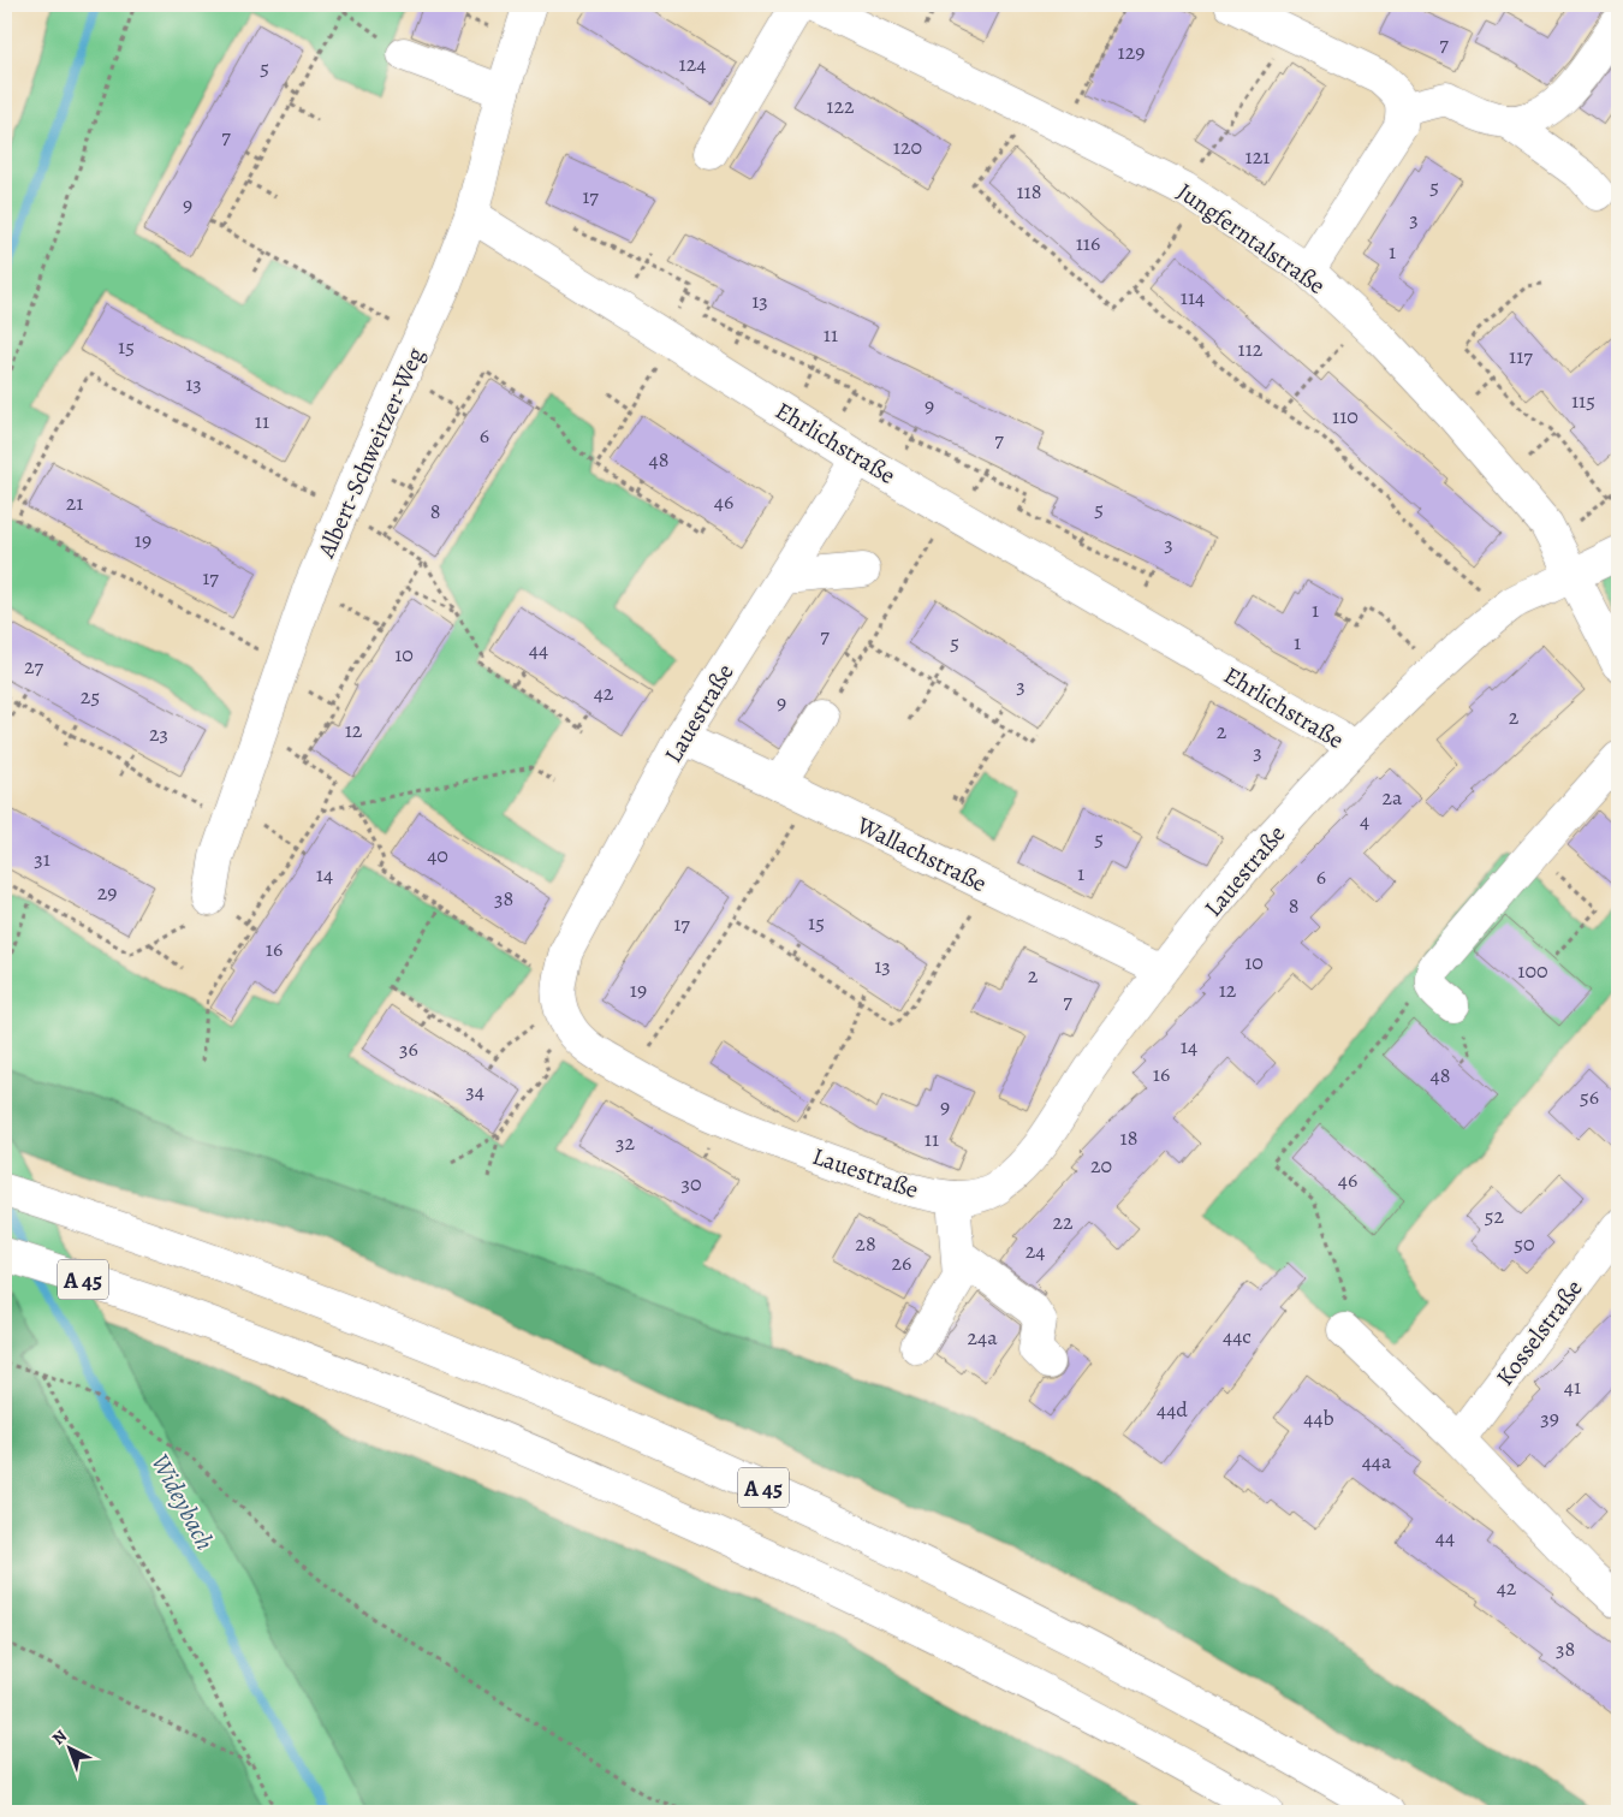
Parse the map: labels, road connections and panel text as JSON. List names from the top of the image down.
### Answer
{
  "streets": {
    "main road": [
      "Jungferntalstraße",
      "Ehrlichstraße",
      "Albert-Schweitzer-Weg",
      "Lauestraße",
      "Wallachstraße",
      "A 45",
      "Kosselstraße"
    ]
  },
  "crossings": [
    ["Jungferntalstraße", "Lauestraße"],
    ["Ehrlichstraße", "Albert-Schweitzer-Weg"],
    ["Ehrlichstraße", "Lauestraße"],
    ["Lauestraße", "Wallachstraße"]
  ],
  "water": ["Wideybach"],
  "house_numbers": [
    "7",
    "129",
    "124",
    "5",
    "122",
    "7",
    "120",
    "121",
    "5",
    "118",
    "17",
    "9",
    "3",
    "116",
    "1",
    "114",
    "13",
    "11",
    "15",
    "112",
    "117",
    "13",
    "115",
    "9",
    "110",
    "11",
    "6",
    "7",
    "48",
    "46",
    "21",
    "5",
    "8",
    "19",
    "3",
    "17",
    "1",
    "7",
    "5",
    "1",
    "44",
    "10",
    "27",
    "3",
    "42",
    "25",
    "9",
    "2",
    "12",
    "2",
    "23",
    "3",
    "2a",
    "4",
    "5",
    "40",
    "31",
    "1",
    "14",
    "6",
    "29",
    "38",
    "8",
    "15",
    "17",
    "16",
    "10",
    "13",
    "100",
    "2",
    "19",
    "12",
    "7",
    "14",
    "36",
    "16",
    "48",
    "34",
    "56",
    "9",
    "18",
    "11",
    "32",
    "20",
    "46",
    "30",
    "52",
    "22",
    "28",
    "50",
    "24",
    "26",
    "44c",
    "24a",
    "41",
    "44d",
    "44b",
    "39",
    "44a",
    "44",
    "42",
    "38"
  ],
  "north": "top left"
}
